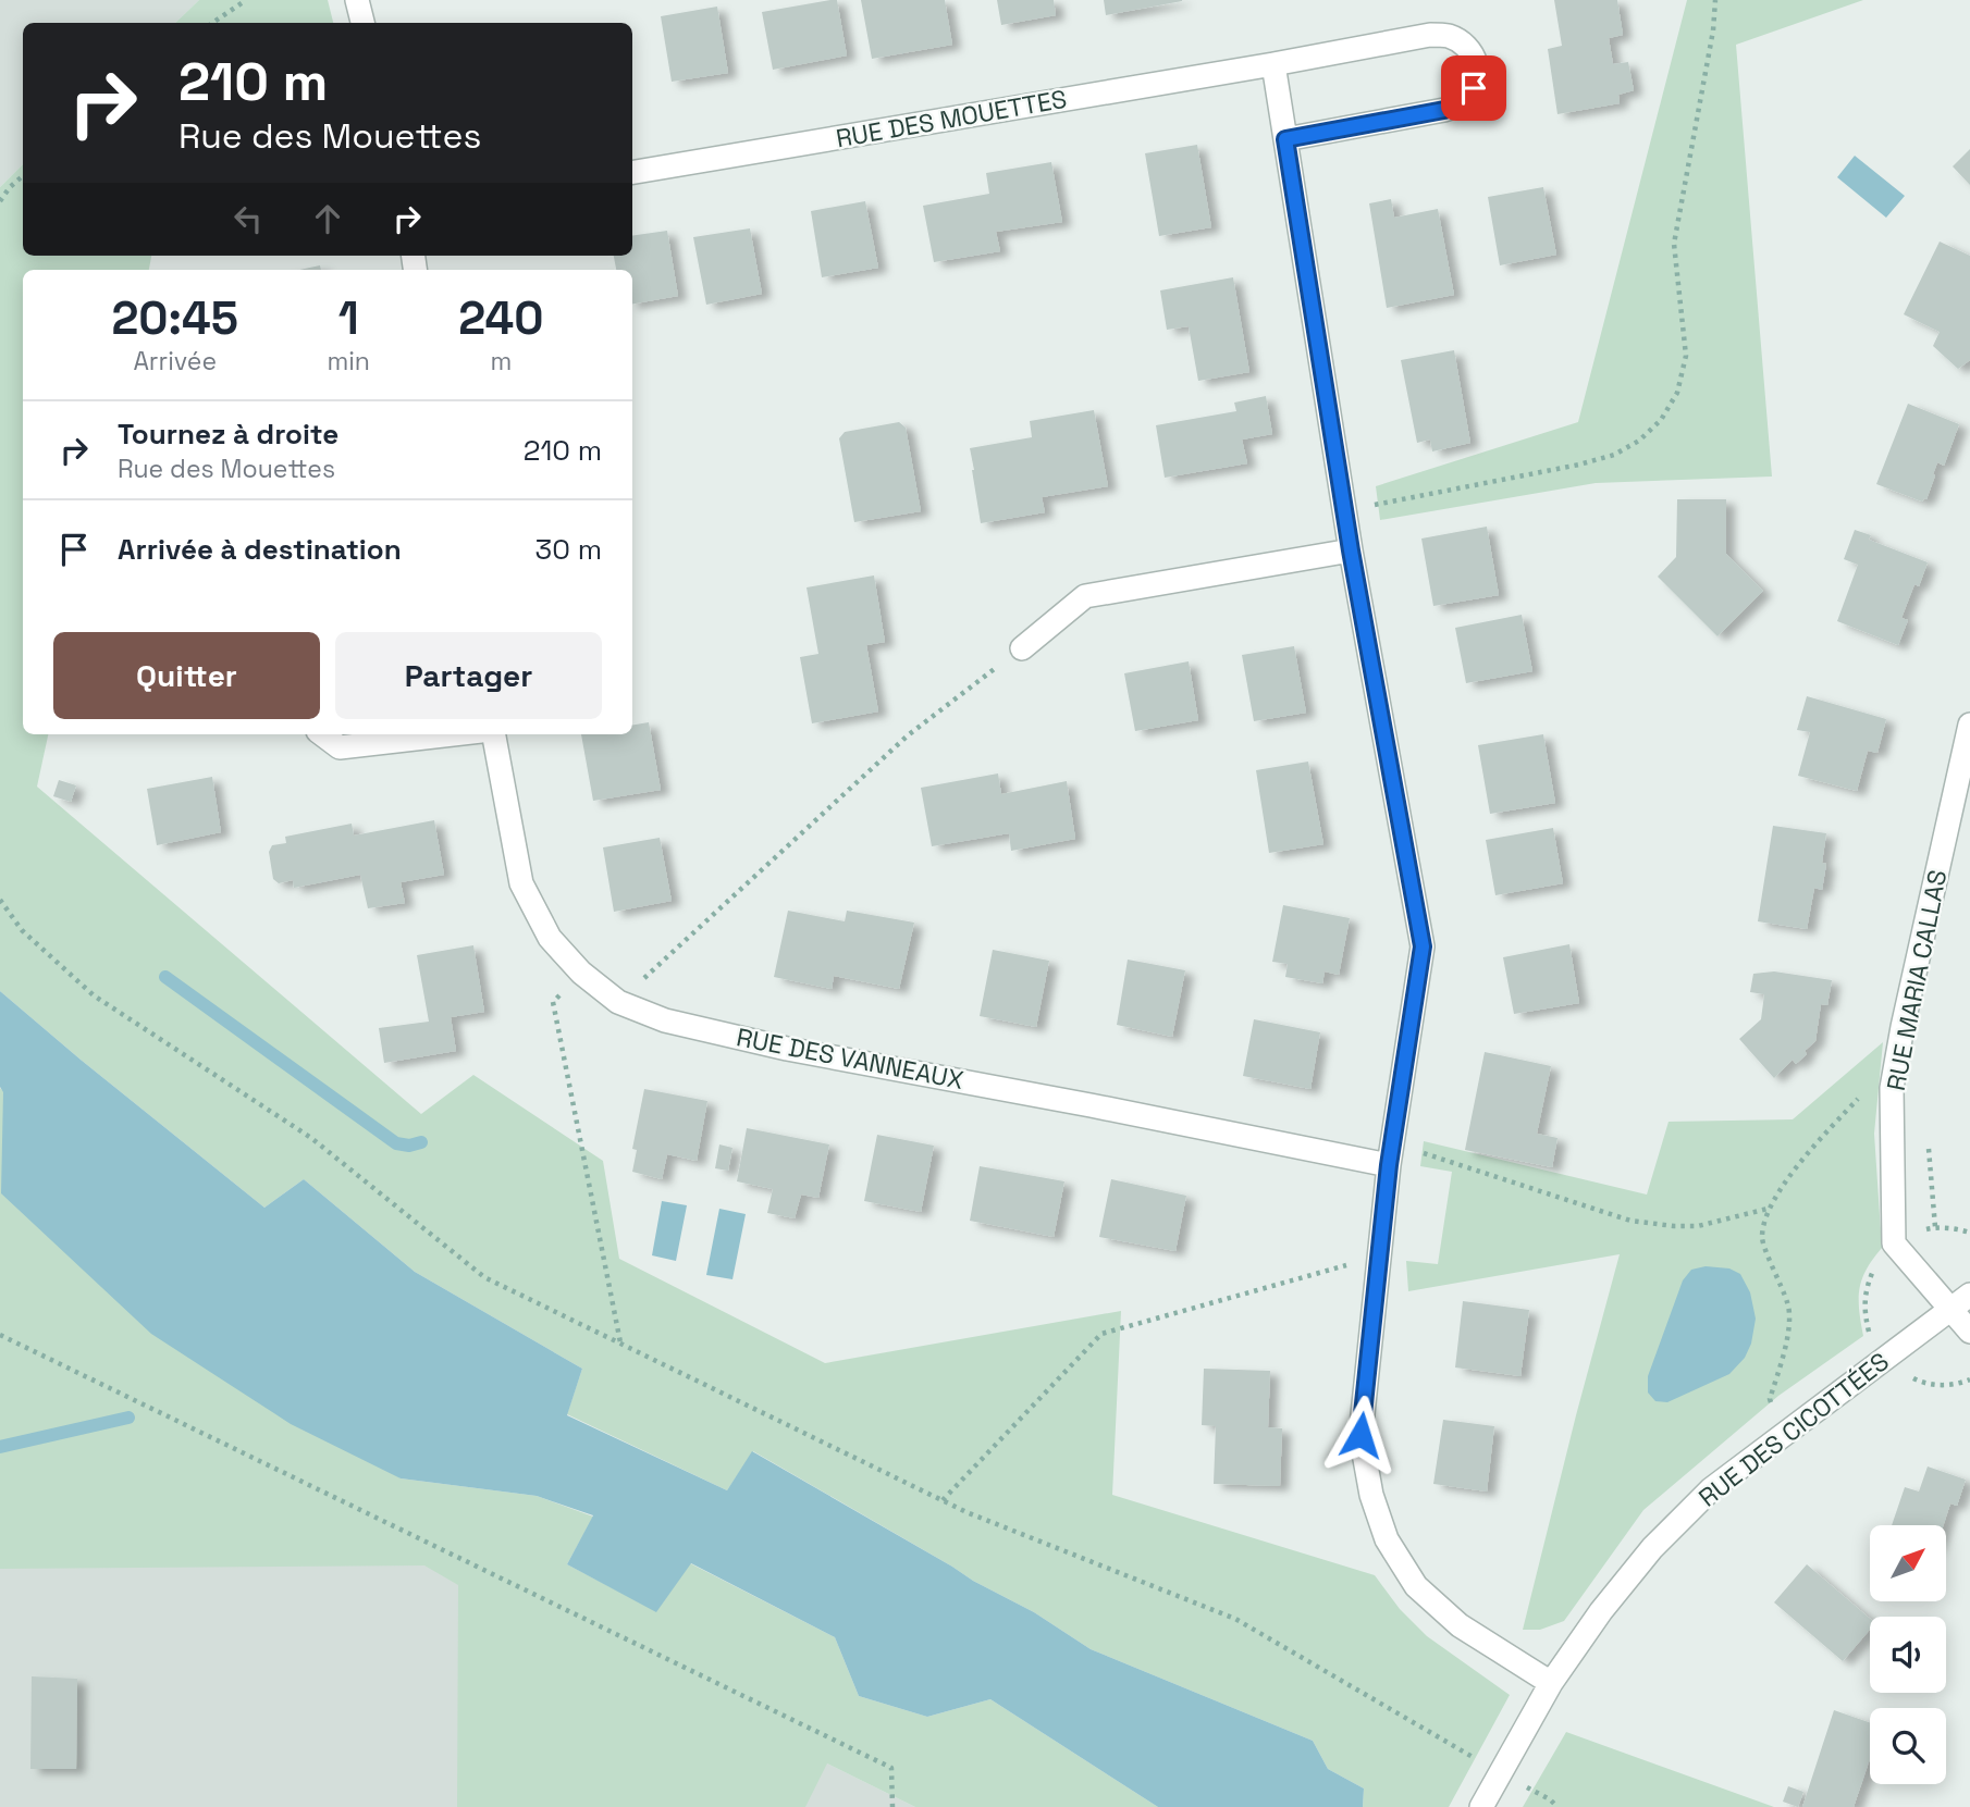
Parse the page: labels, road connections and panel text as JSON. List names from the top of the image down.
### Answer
{
  "streets": {
    "street": [
      "RUE DES MOUETTES",
      "RUE MARIA CALLAS",
      "RUE DES VANNEAUX",
      "RUE DES CICOTTÉES"
    ]
  },
  "crossings": [
    ["RUE MARIA CALLAS", "RUE DES CICOTTÉES"]
  ],
  "north": "top right",
  "page": {
    "turn": ["210 m", "Rue des Mouettes"],
    "eta": [
      "20:45",
      "Arrivée",
      "1",
      "min",
      "240",
      "m"
    ],
    "list": [
      {
        "name": "Tournez à droite",
        "note": "Rue des Mouettes",
        "value": "210 m"
      },
      {
        "name": "Arrivée à destination",
        "value": "30 m"
      }
    ],
    "buttons": ["Quitter", "Partager"]
  }
}
